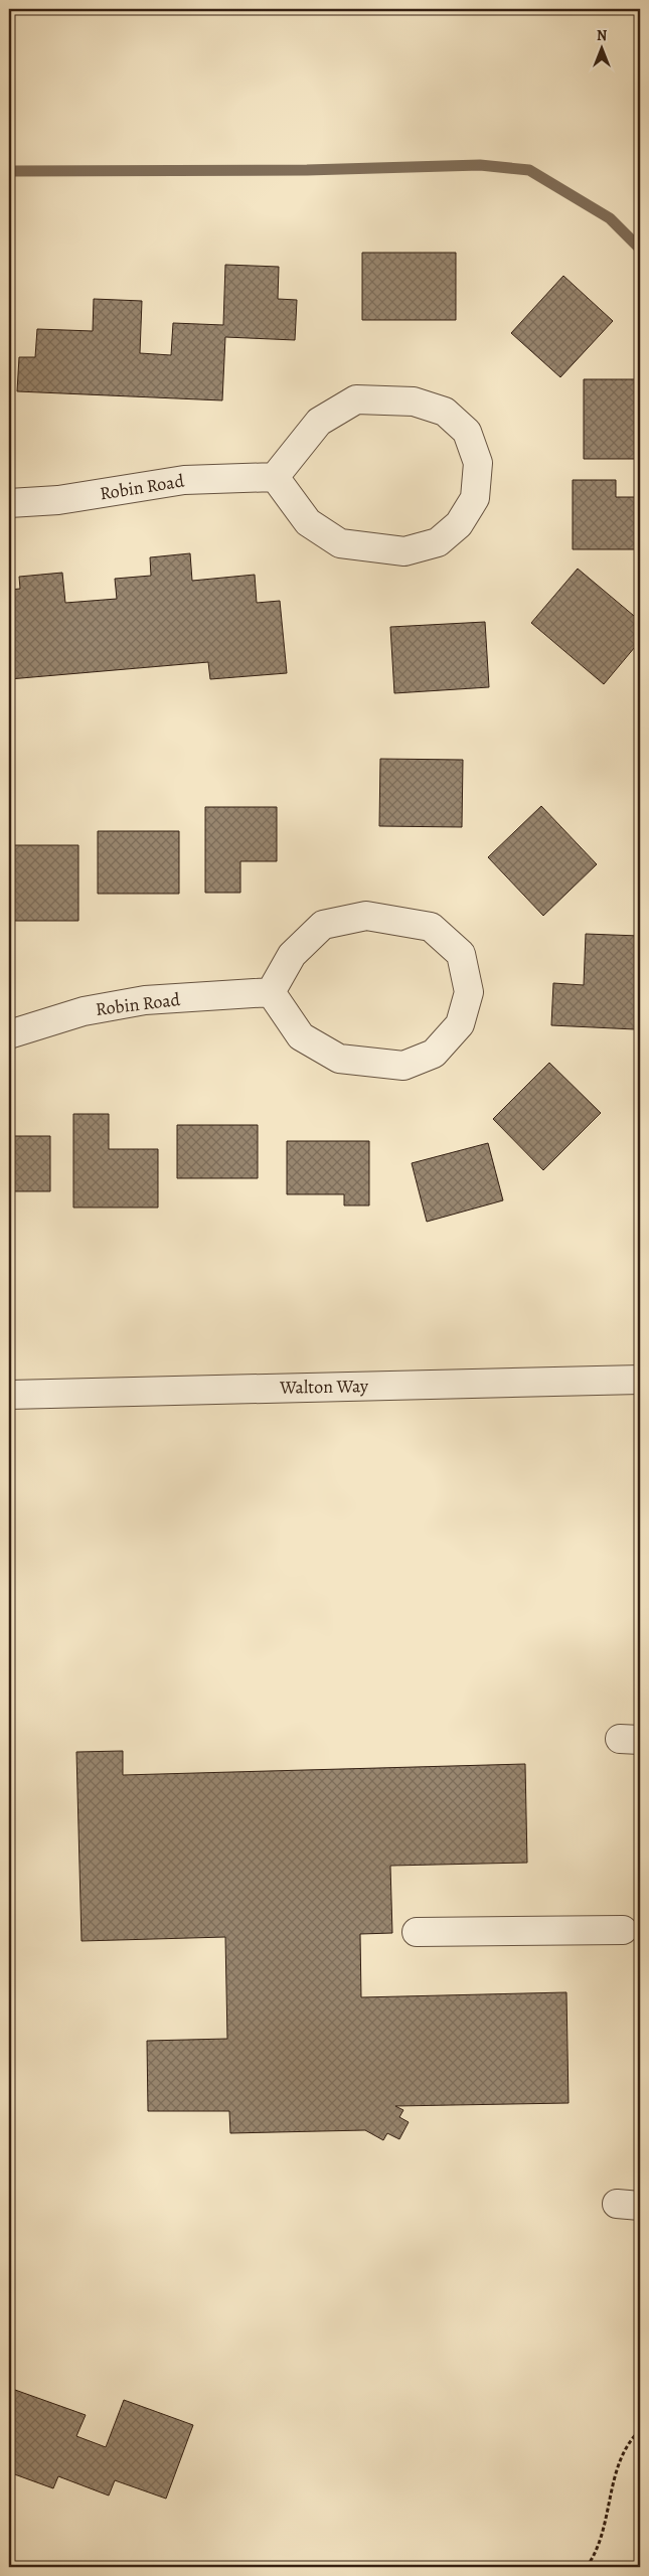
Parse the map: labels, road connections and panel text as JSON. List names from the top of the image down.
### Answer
{
  "streets": {
    "street": ["Robin Road", "Walton Way"]
  },
  "north": "top"
}
